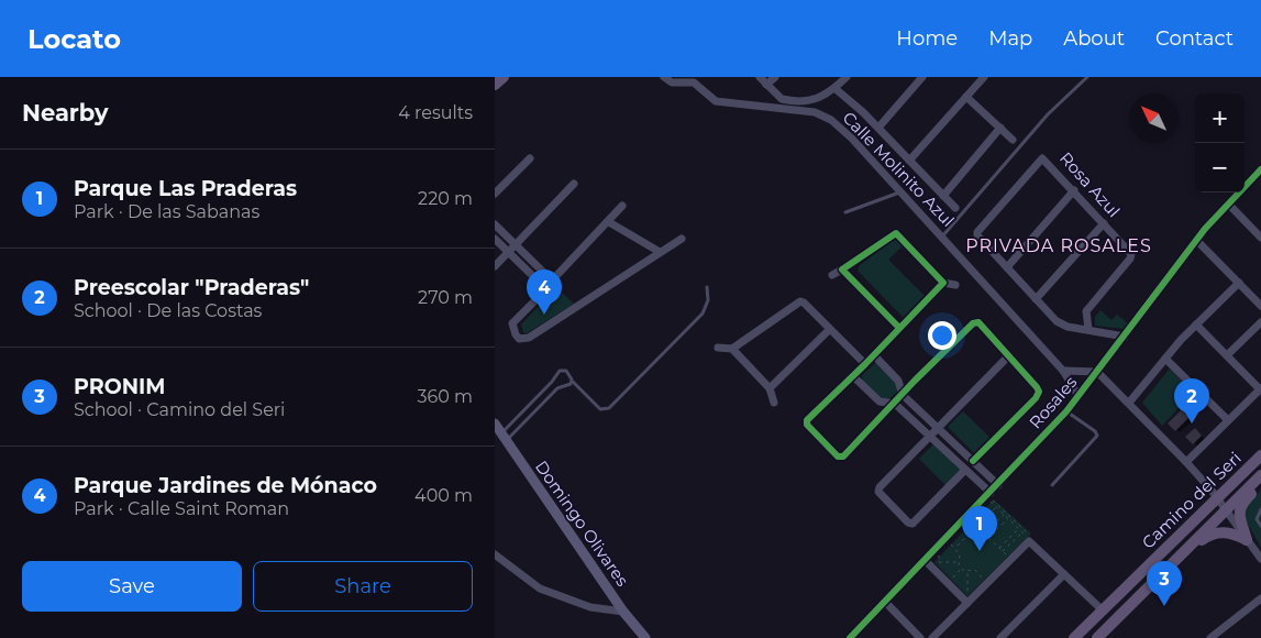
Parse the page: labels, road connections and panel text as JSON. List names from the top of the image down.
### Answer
{
  "streets": {
    "main road": ["Camino del Seri", "Domingo Olivares"],
    "street": ["Calle Molinito Azul", "Rosa Azul", "Rosales"]
  },
  "crossings": [
    ["Calle Molinito Azul", "Rosales"]
  ],
  "districts": ["PRIVADA ROSALES"],
  "north": "top left",
  "page": {
    "header": "Locato",
    "nav": [
      "Home",
      "Map",
      "About",
      "Contact"
    ],
    "heading": ["Nearby", "4 results"],
    "map_buttons": ["+", "−"],
    "list": [
      {
        "mark": "1",
        "name": "Parque Las Praderas",
        "note": "Park · De las Sabanas",
        "value": "220 m"
      },
      {
        "mark": "2",
        "name": "Preescolar \"Praderas\"",
        "note": "School · De las Costas",
        "value": "270 m"
      },
      {
        "mark": "3",
        "name": "PRONIM",
        "note": "School · Camino del Seri",
        "value": "360 m"
      },
      {
        "mark": "4",
        "name": "Parque Jardines de Mónaco",
        "note": "Park · Calle Saint Roman",
        "value": "400 m"
      }
    ],
    "pins": [
      "4",
      "2",
      "1",
      "3"
    ],
    "buttons": ["Save", "Share"]
  }
}
